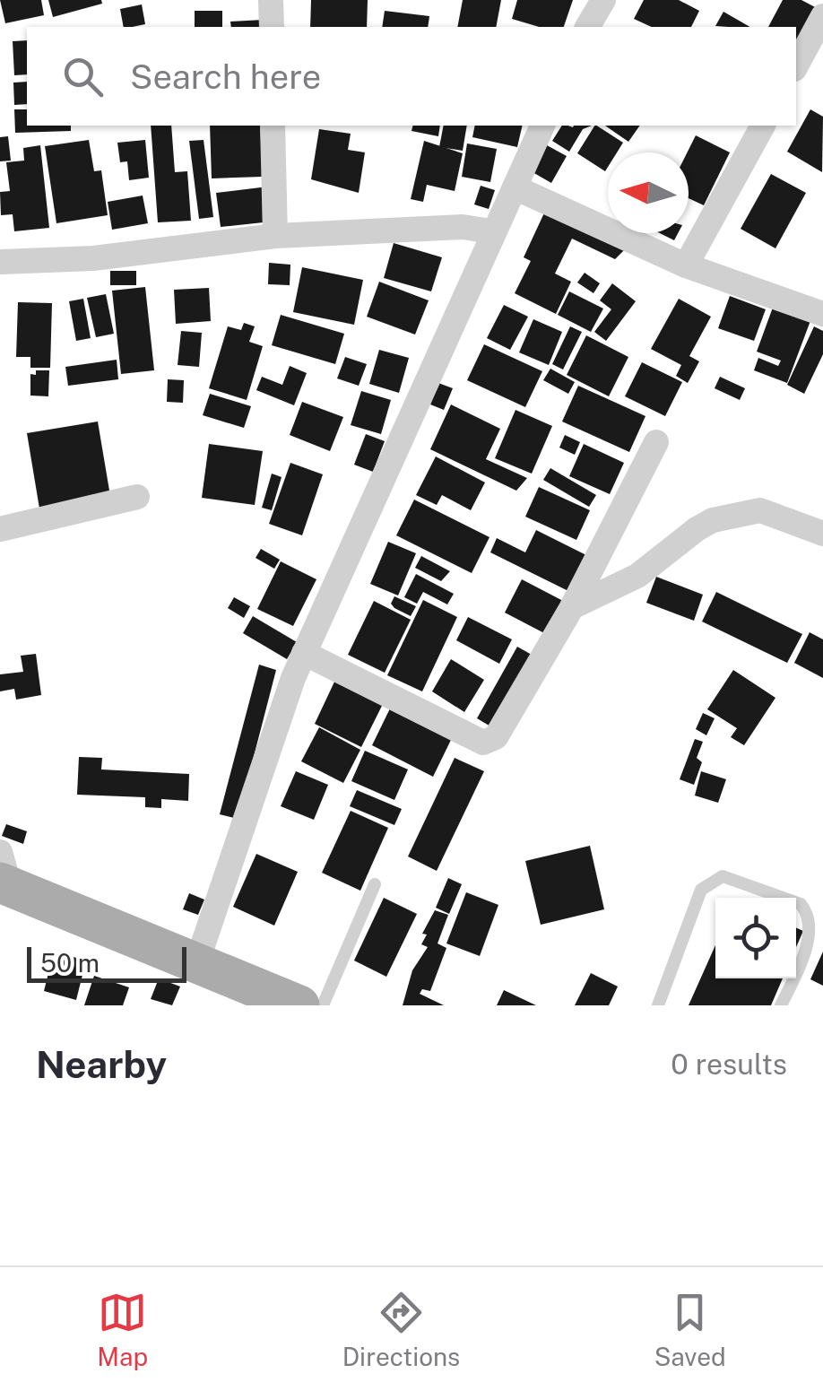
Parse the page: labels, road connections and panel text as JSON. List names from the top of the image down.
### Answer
{
  "scale_bar": "50 m",
  "north": "left",
  "page": {
    "search": "Search here",
    "scale": "50 m",
    "heading": ["Nearby", "0 results"],
    "nav": ["Map", "Directions", "Saved"]
  }
}
